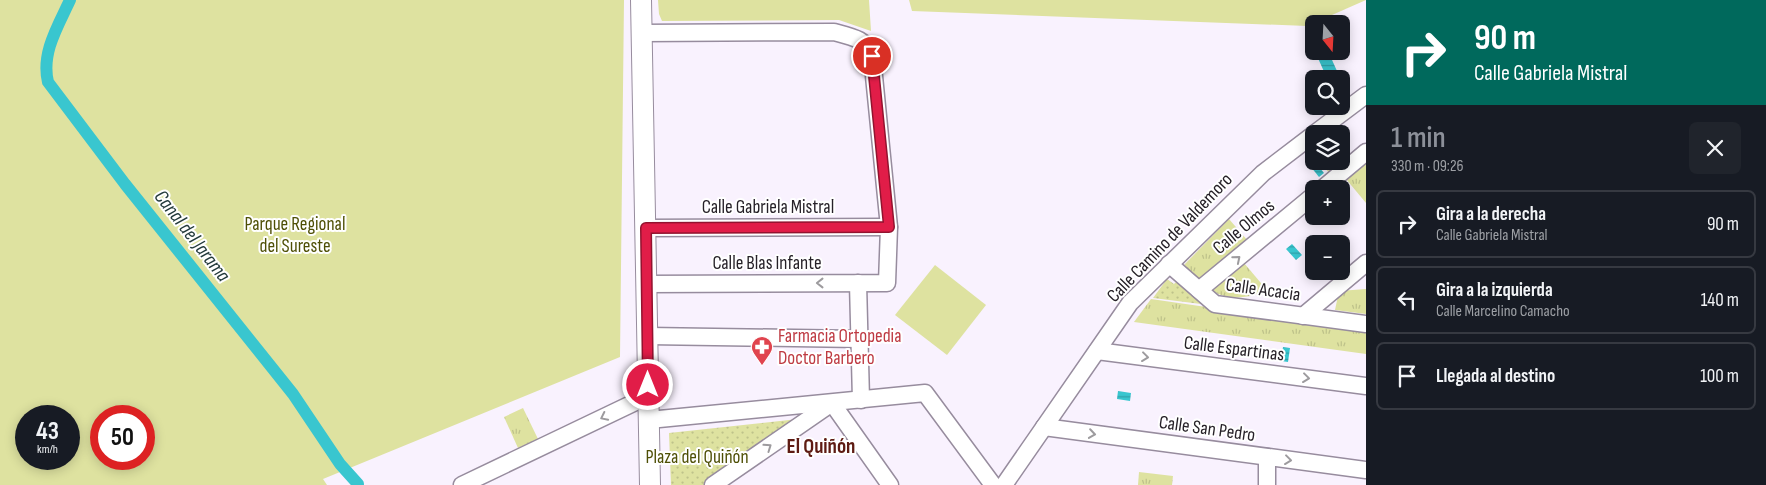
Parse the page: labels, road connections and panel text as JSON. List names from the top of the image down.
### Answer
{
  "streets": {
    "street": [
      "Calle Gabriela Mistral",
      "Calle Olmos",
      "Calle Camino de Valdemoro",
      "Calle Blas Infante",
      "Calle Acacia",
      "Calle Espartinas",
      "Calle San Pedro"
    ]
  },
  "crossings": [
    ["Calle Gabriela Mistral", "Calle Blas Infante"],
    ["Calle Olmos", "Calle Acacia"],
    ["Calle Camino de Valdemoro", "Calle Acacia"],
    ["Calle Camino de Valdemoro", "Calle Espartinas"],
    ["Calle Camino de Valdemoro", "Calle San Pedro"]
  ],
  "one_way": ["Calle Espartinas", "Calle San Pedro"],
  "districts": ["El Quiñón"],
  "water": ["Canal del Jarama"],
  "parks": ["Parque Regional del Sureste", "Plaza del Quiñón"],
  "places": {
    "pharmacy": ["Farmacia Ortopedia Doctor Barbero"]
  },
  "north": "bottom",
  "page": {
    "turn": ["90 m", "Calle Gabriela Mistral"],
    "map_buttons": ["+", "−"],
    "heading": ["1 min", "330 m · 09:26"],
    "list": [
      {
        "name": "Gira a la derecha",
        "note": "Calle Gabriela Mistral",
        "value": "90 m"
      },
      {
        "name": "Gira a la izquierda",
        "note": "Calle Marcelino Camacho",
        "value": "140 m"
      },
      {
        "name": "Llegada al destino",
        "value": "100 m"
      }
    ],
    "speed": "43 km/h",
    "limit": "50"
  }
}
